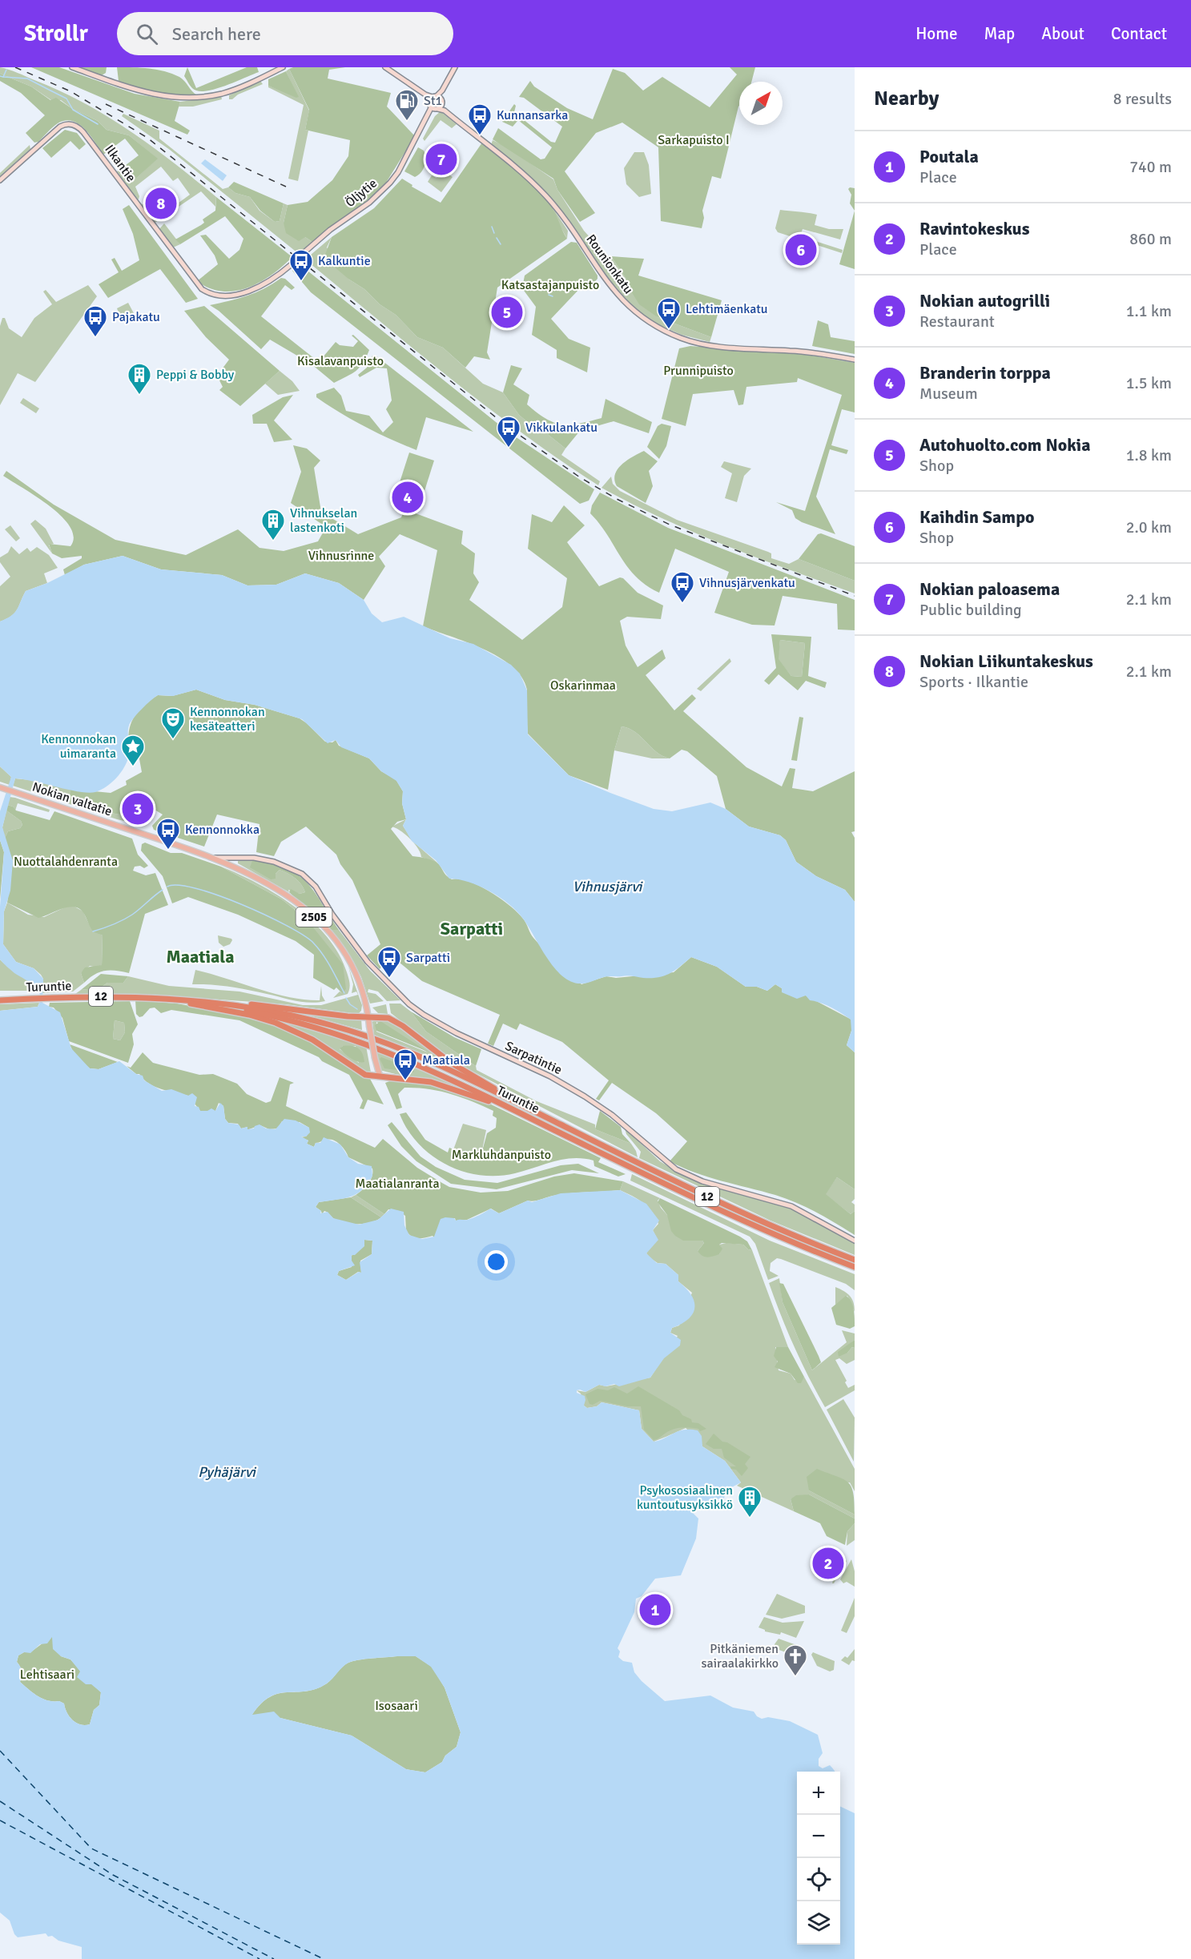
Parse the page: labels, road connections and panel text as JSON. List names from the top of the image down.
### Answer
{
  "streets": {
    "highway": ["Turuntie", "12"],
    "main road": [
      "Ilkantie",
      "Öljytie",
      "Rounionkatu",
      "Nokian valtatie",
      "2505",
      "Sarpatintie"
    ]
  },
  "crossings": [
    ["Ilkantie", "Öljytie"],
    ["Öljytie", "Rounionkatu"],
    ["Nokian valtatie", "Sarpatintie"]
  ],
  "districts": ["Sarpatti", "Maatiala"],
  "water": ["Vihnusjärvi", "Pyhäjärvi"],
  "parks": [
    "Sarkapuisto I",
    "Katsastajanpuisto",
    "Kisalavanpuisto",
    "Prunnipuisto",
    "Vihnusrinne",
    "Oskarinmaa",
    "Nuottalahdenranta",
    "Markluhdanpuisto",
    "Maatialanranta",
    "Lehtisaari",
    "Isosaari"
  ],
  "places": {
    "fuel station": ["St1"],
    "bus stop": [
      "Kunnansarka",
      "Kalkuntie",
      "Lehtimäenkatu",
      "Pajakatu",
      "Vikkulankatu",
      "Vihnusjärvenkatu",
      "Kennonnokka",
      "Sarpatti",
      "Maatiala"
    ],
    "building": ["Peppi & Bobby", "Vihnukselan lastenkoti", "Psykososiaalinen kuntoutusyksikkö"],
    "theatre": ["Kennonnokan kesäteatteri"],
    "place": ["Kennonnokan uimaranta"],
    "church": ["Pitkäniemen sairaalakirkko"]
  },
  "north": "top right",
  "page": {
    "header": "Strollr",
    "search": "Search here",
    "nav": [
      "Home",
      "Map",
      "About",
      "Contact"
    ],
    "heading": ["Nearby", "8 results"],
    "list": [
      {
        "mark": "1",
        "name": "Poutala",
        "note": "Place",
        "value": "740 m"
      },
      {
        "mark": "2",
        "name": "Ravintokeskus",
        "note": "Place",
        "value": "860 m"
      },
      {
        "mark": "3",
        "name": "Nokian autogrilli",
        "note": "Restaurant",
        "value": "1.1 km"
      },
      {
        "mark": "4",
        "name": "Branderin torppa",
        "note": "Museum",
        "value": "1.5 km"
      },
      {
        "mark": "5",
        "name": "Autohuolto.com Nokia",
        "note": "Shop",
        "value": "1.8 km"
      },
      {
        "mark": "6",
        "name": "Kaihdin Sampo",
        "note": "Shop",
        "value": "2.0 km"
      },
      {
        "mark": "7",
        "name": "Nokian paloasema",
        "note": "Public building",
        "value": "2.1 km"
      },
      {
        "mark": "8",
        "name": "Nokian Liikuntakeskus",
        "note": "Sports · Ilkantie",
        "value": "2.1 km"
      }
    ],
    "pins": [
      "7",
      "8",
      "6",
      "5",
      "4",
      "3",
      "2",
      "1"
    ],
    "map_buttons": ["+", "−"]
  }
}
